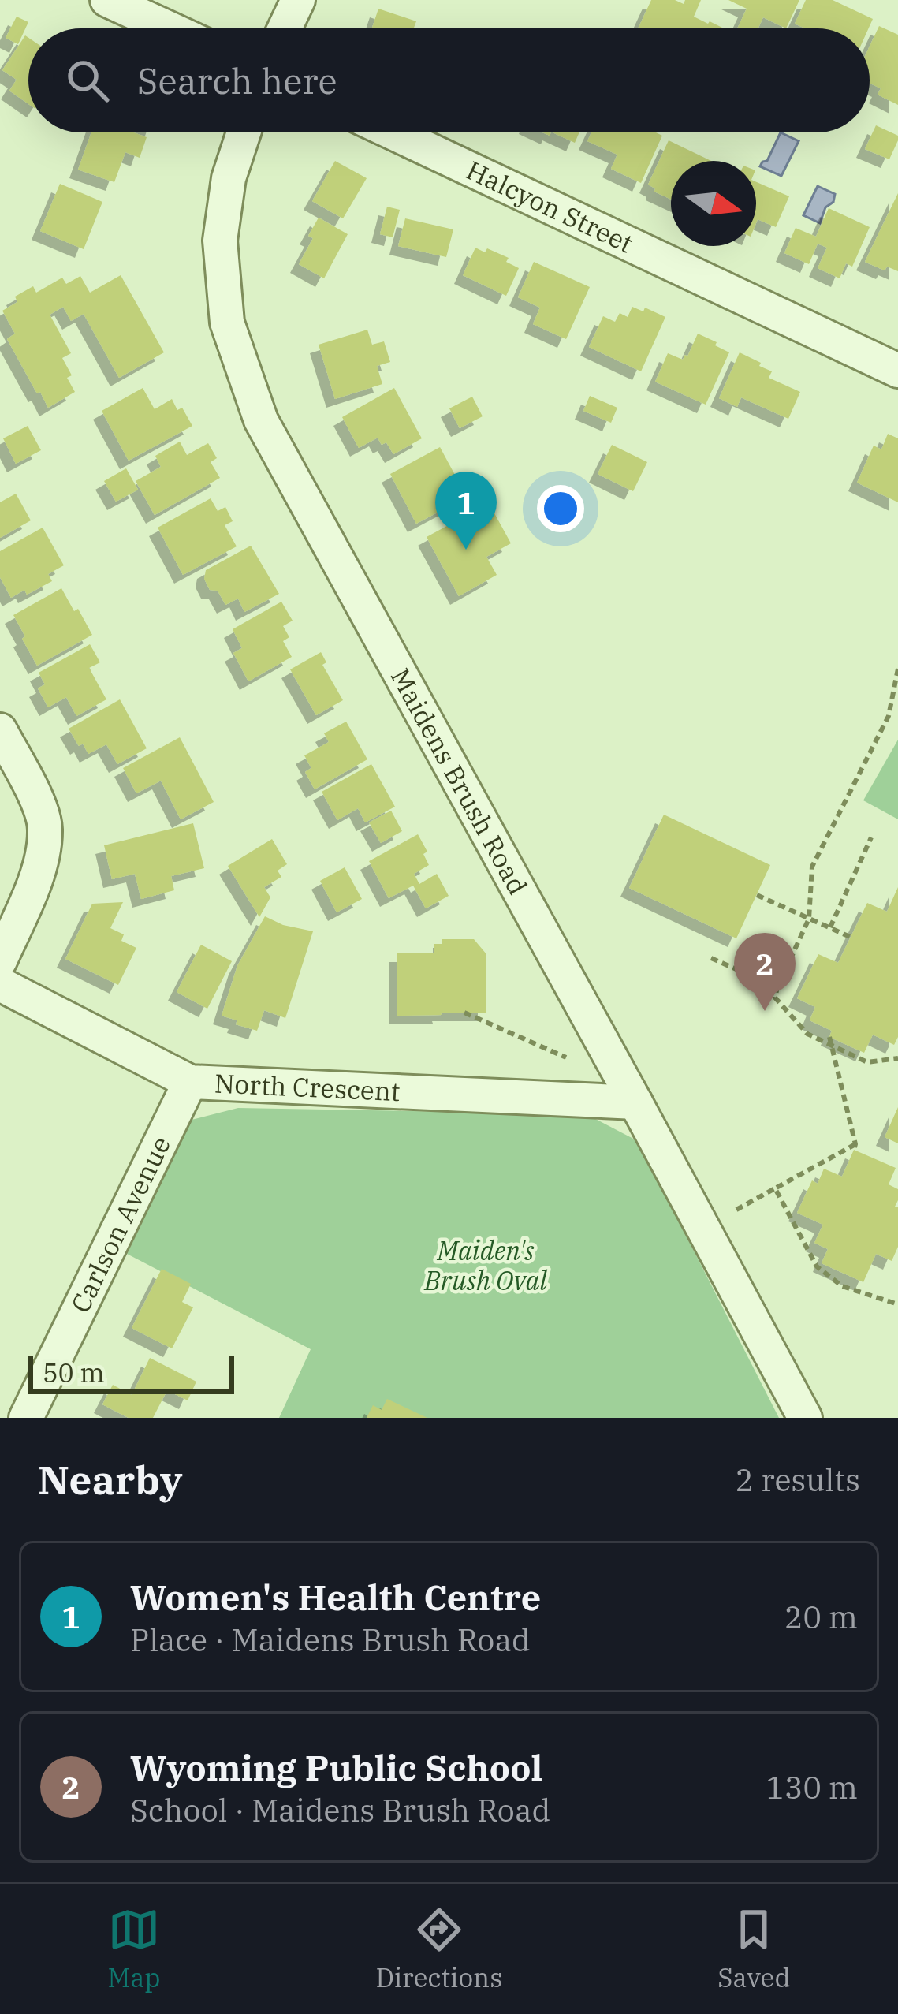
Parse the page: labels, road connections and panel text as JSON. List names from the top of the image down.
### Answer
{
  "streets": {
    "street": [
      "Halcyon Street",
      "Maidens Brush Road",
      "North Crescent",
      "Carlson Avenue"
    ]
  },
  "crossings": [
    ["Maidens Brush Road", "North Crescent"],
    ["North Crescent", "Carlson Avenue"]
  ],
  "parks": ["Maiden's Brush Oval"],
  "scale_bar": "50 m",
  "north": "right",
  "page": {
    "search": "Search here",
    "pins": ["1", "2"],
    "scale": "50 m",
    "heading": ["Nearby", "2 results"],
    "list": [
      {
        "mark": "1",
        "name": "Women's Health Centre",
        "note": "Place · Maidens Brush Road",
        "value": "20 m"
      },
      {
        "mark": "2",
        "name": "Wyoming Public School",
        "note": "School · Maidens Brush Road",
        "value": "130 m"
      }
    ],
    "nav": ["Map", "Directions", "Saved"]
  }
}
